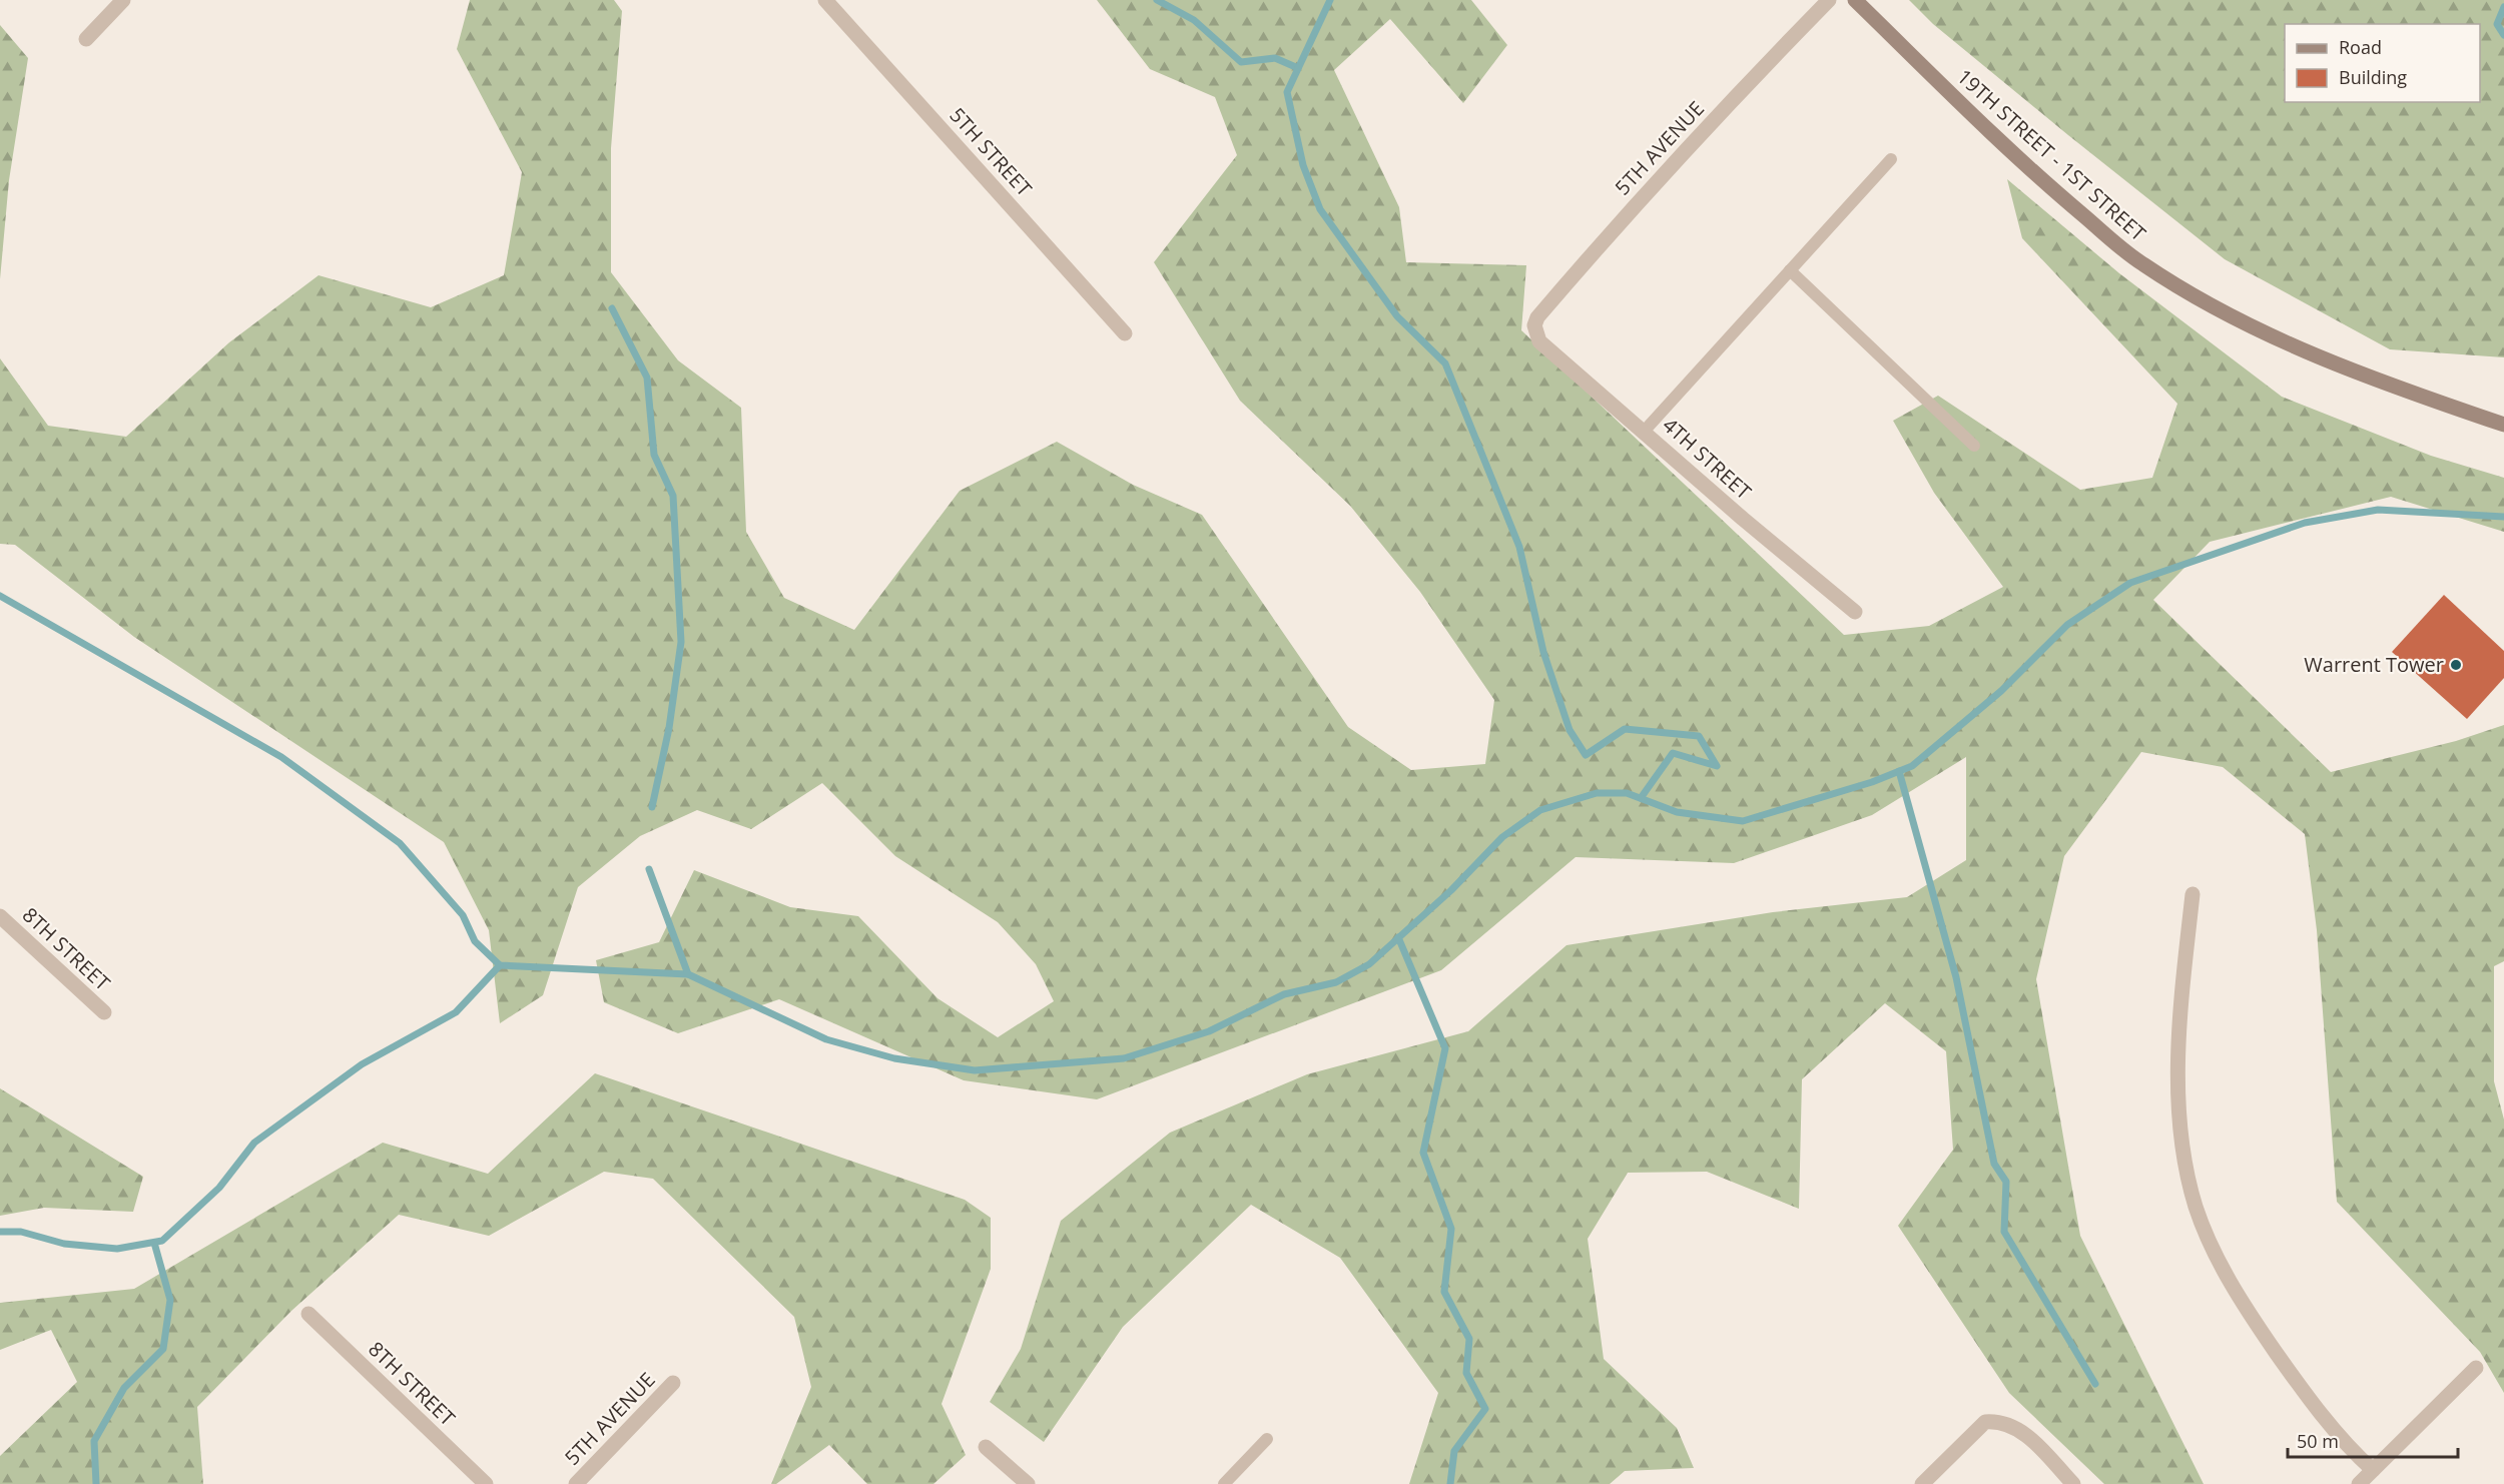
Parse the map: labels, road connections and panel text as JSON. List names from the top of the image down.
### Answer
{
  "streets": {
    "main road": ["19TH STREET - 1ST STREET"],
    "street": [
      "5TH AVENUE",
      "5TH STREET",
      "4TH STREET",
      "8TH STREET"
    ]
  },
  "crossings": [
    ["5TH AVENUE", "4TH STREET"]
  ],
  "places": ["Warrent Tower"],
  "legend": ["Road", "Building"],
  "scale_bar": "50 m"
}
